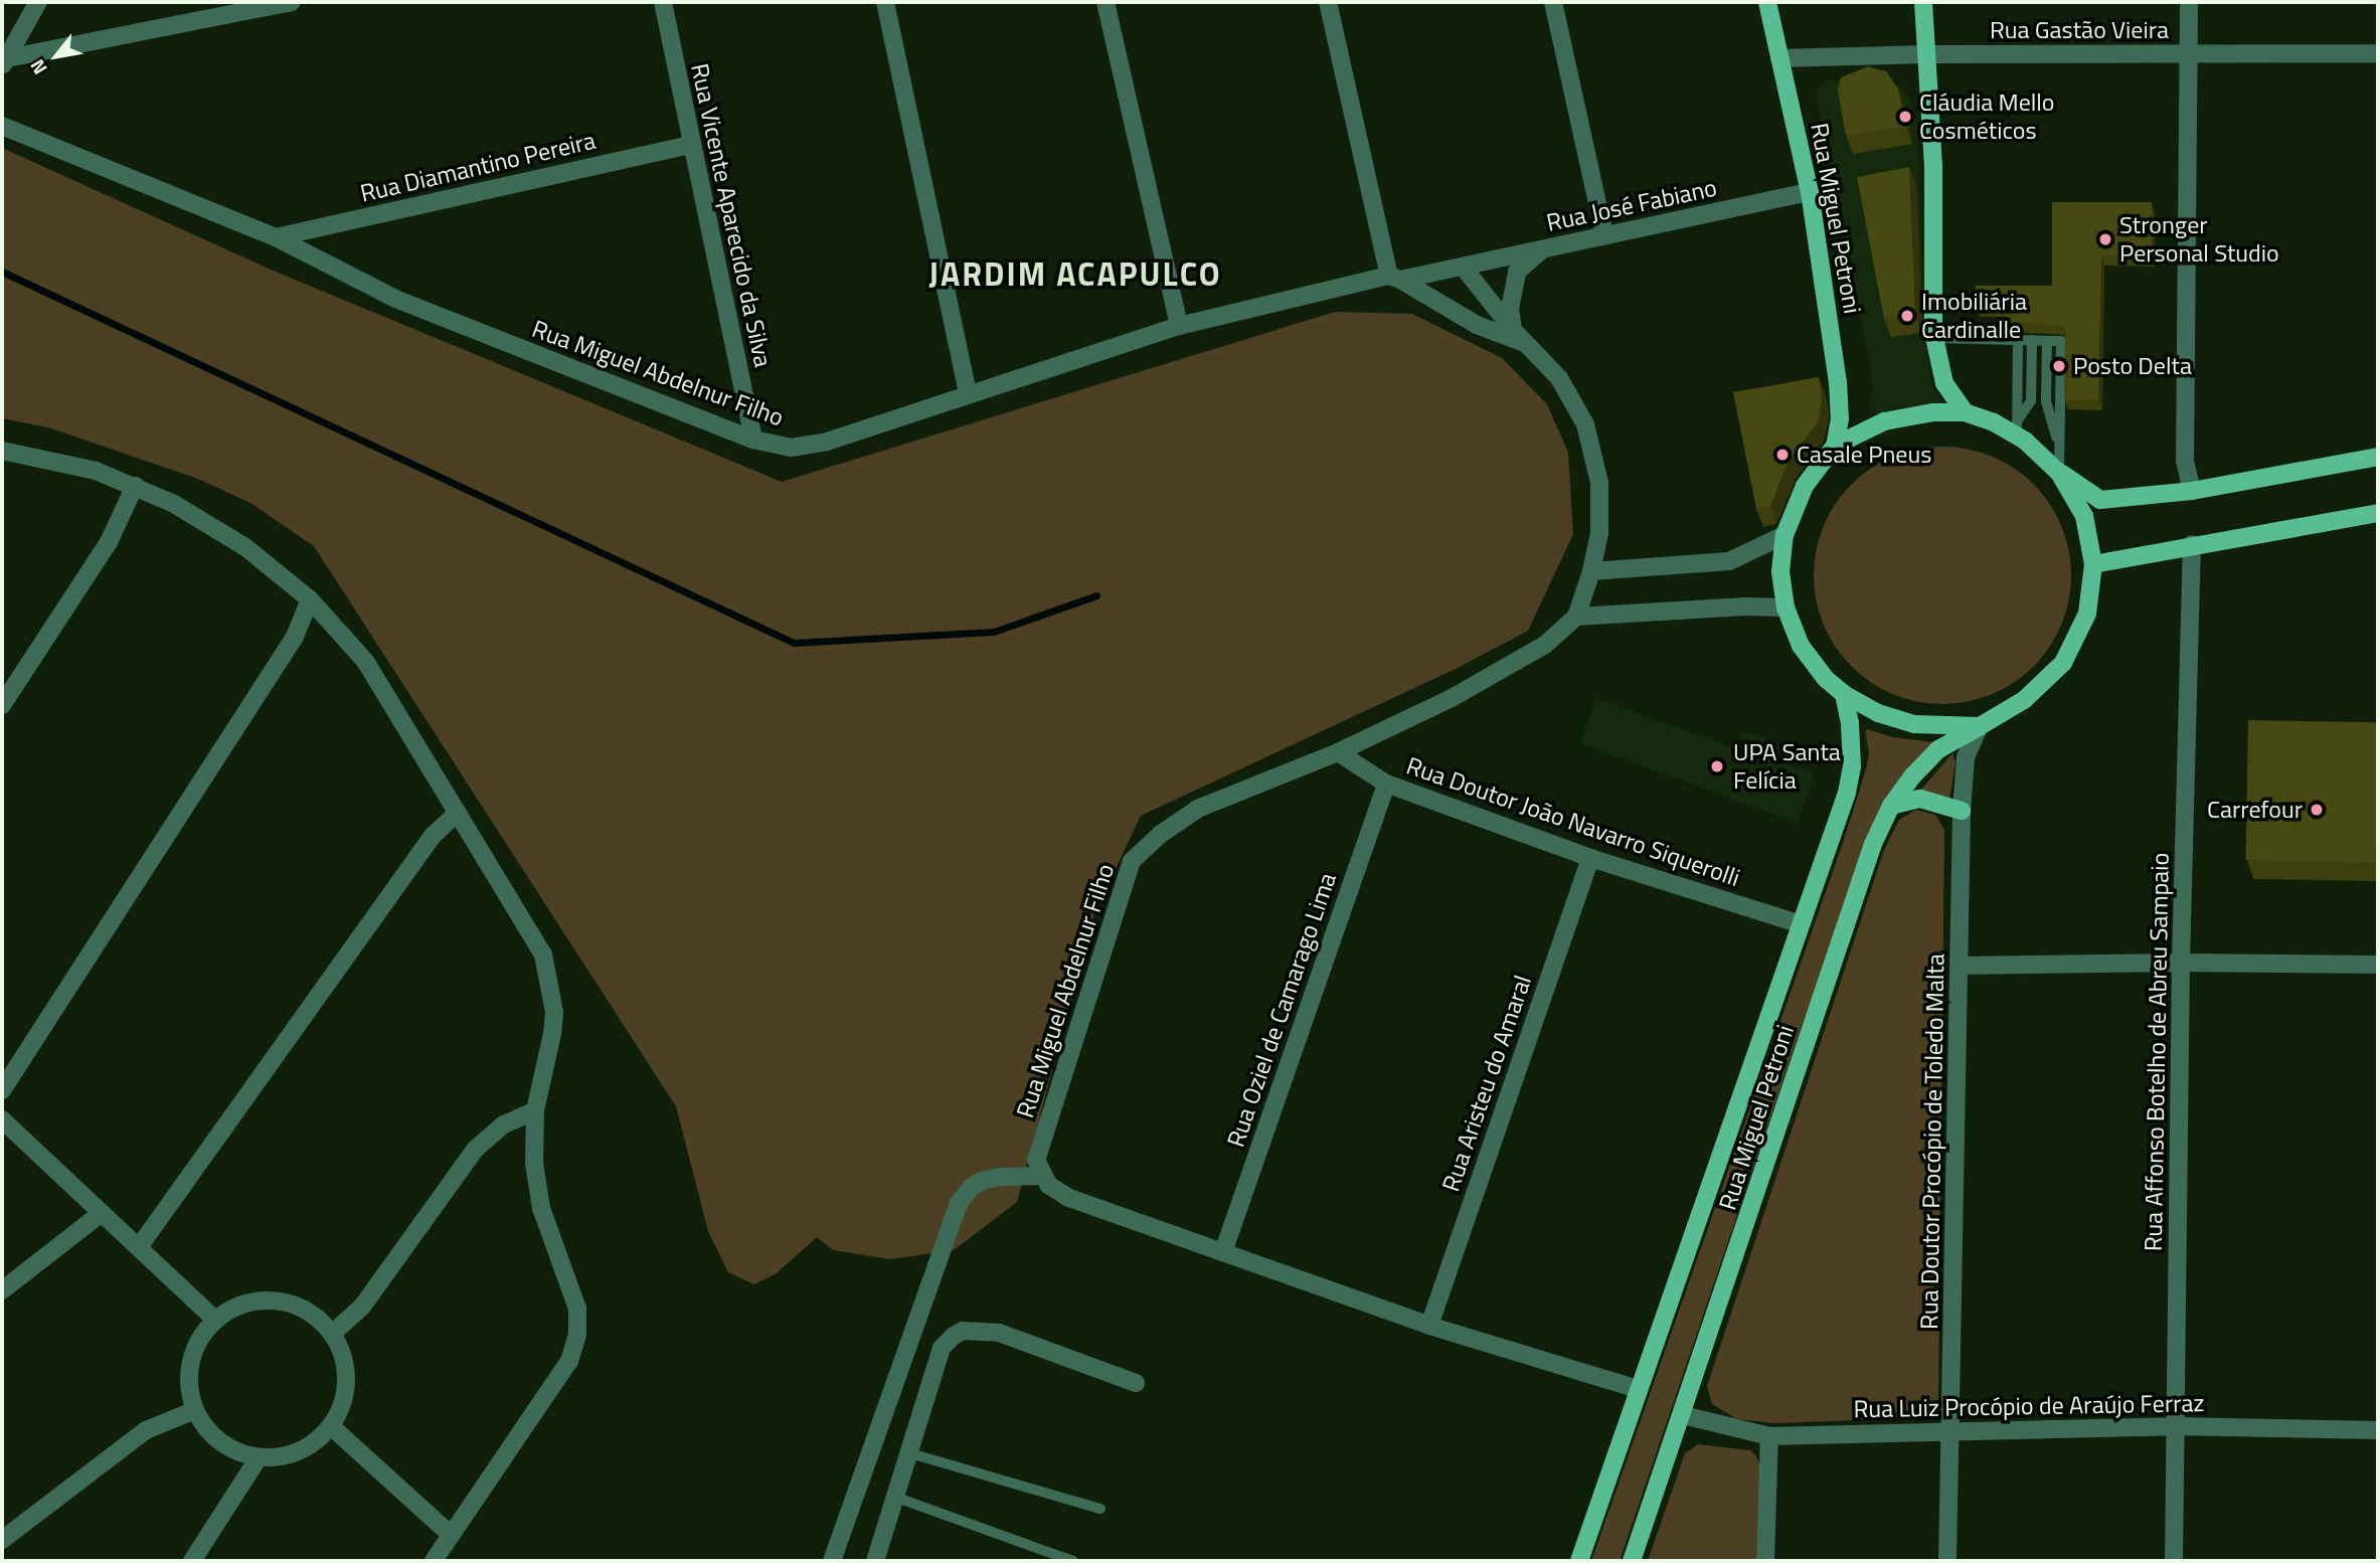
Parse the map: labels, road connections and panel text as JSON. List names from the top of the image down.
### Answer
{
  "streets": {
    "main road": ["Rua Miguel Petroni"],
    "street": [
      "Rua Gastão Vieira",
      "Rua Diamantino Pereira",
      "Rua José Fabiano",
      "Rua Vicente Aparecido da Silva",
      "Rua Miguel Abdelnur Filho",
      "Rua Doutor João Navarro Siquerolli",
      "Rua Oziel de Camarago Lima",
      "Rua Affonso Botelho de Abreu Sampaio",
      "Rua Aristeu do Amaral",
      "Rua Doutor Procópio de Toledo Malta",
      "Rua Luiz Procópio de Araújo Ferraz"
    ]
  },
  "crossings": [
    ["Rua Gastão Vieira", "Rua Miguel Petroni"],
    ["Rua Diamantino Pereira", "Rua Vicente Aparecido da Silva"],
    ["Rua Diamantino Pereira", "Rua Miguel Abdelnur Filho"],
    ["Rua José Fabiano", "Rua Miguel Petroni"],
    ["Rua José Fabiano", "Rua Miguel Abdelnur Filho"],
    ["Rua Vicente Aparecido da Silva", "Rua Miguel Abdelnur Filho"],
    ["Rua Miguel Petroni", "Rua Doutor João Navarro Siquerolli"],
    ["Rua Miguel Petroni", "Rua Doutor Procópio de Toledo Malta"],
    ["Rua Miguel Petroni", "Rua Luiz Procópio de Araújo Ferraz"],
    ["Rua Miguel Abdelnur Filho", "Rua Doutor João Navarro Siquerolli"],
    ["Rua Doutor João Navarro Siquerolli", "Rua Oziel de Camarago Lima"],
    ["Rua Doutor João Navarro Siquerolli", "Rua Aristeu do Amaral"],
    ["Rua Affonso Botelho de Abreu Sampaio", "Rua Luiz Procópio de Araújo Ferraz"],
    ["Rua Doutor Procópio de Toledo Malta", "Rua Luiz Procópio de Araújo Ferraz"]
  ],
  "districts": ["JARDIM ACAPULCO"],
  "places": [
    "Cláudia Mello Cosméticos",
    "Stronger Personal Studio",
    "Imobiliária Cardinalle",
    "Posto Delta",
    "Casale Pneus",
    "UPA Santa Felícia",
    "Carrefour"
  ],
  "north": "bottom left"
}
